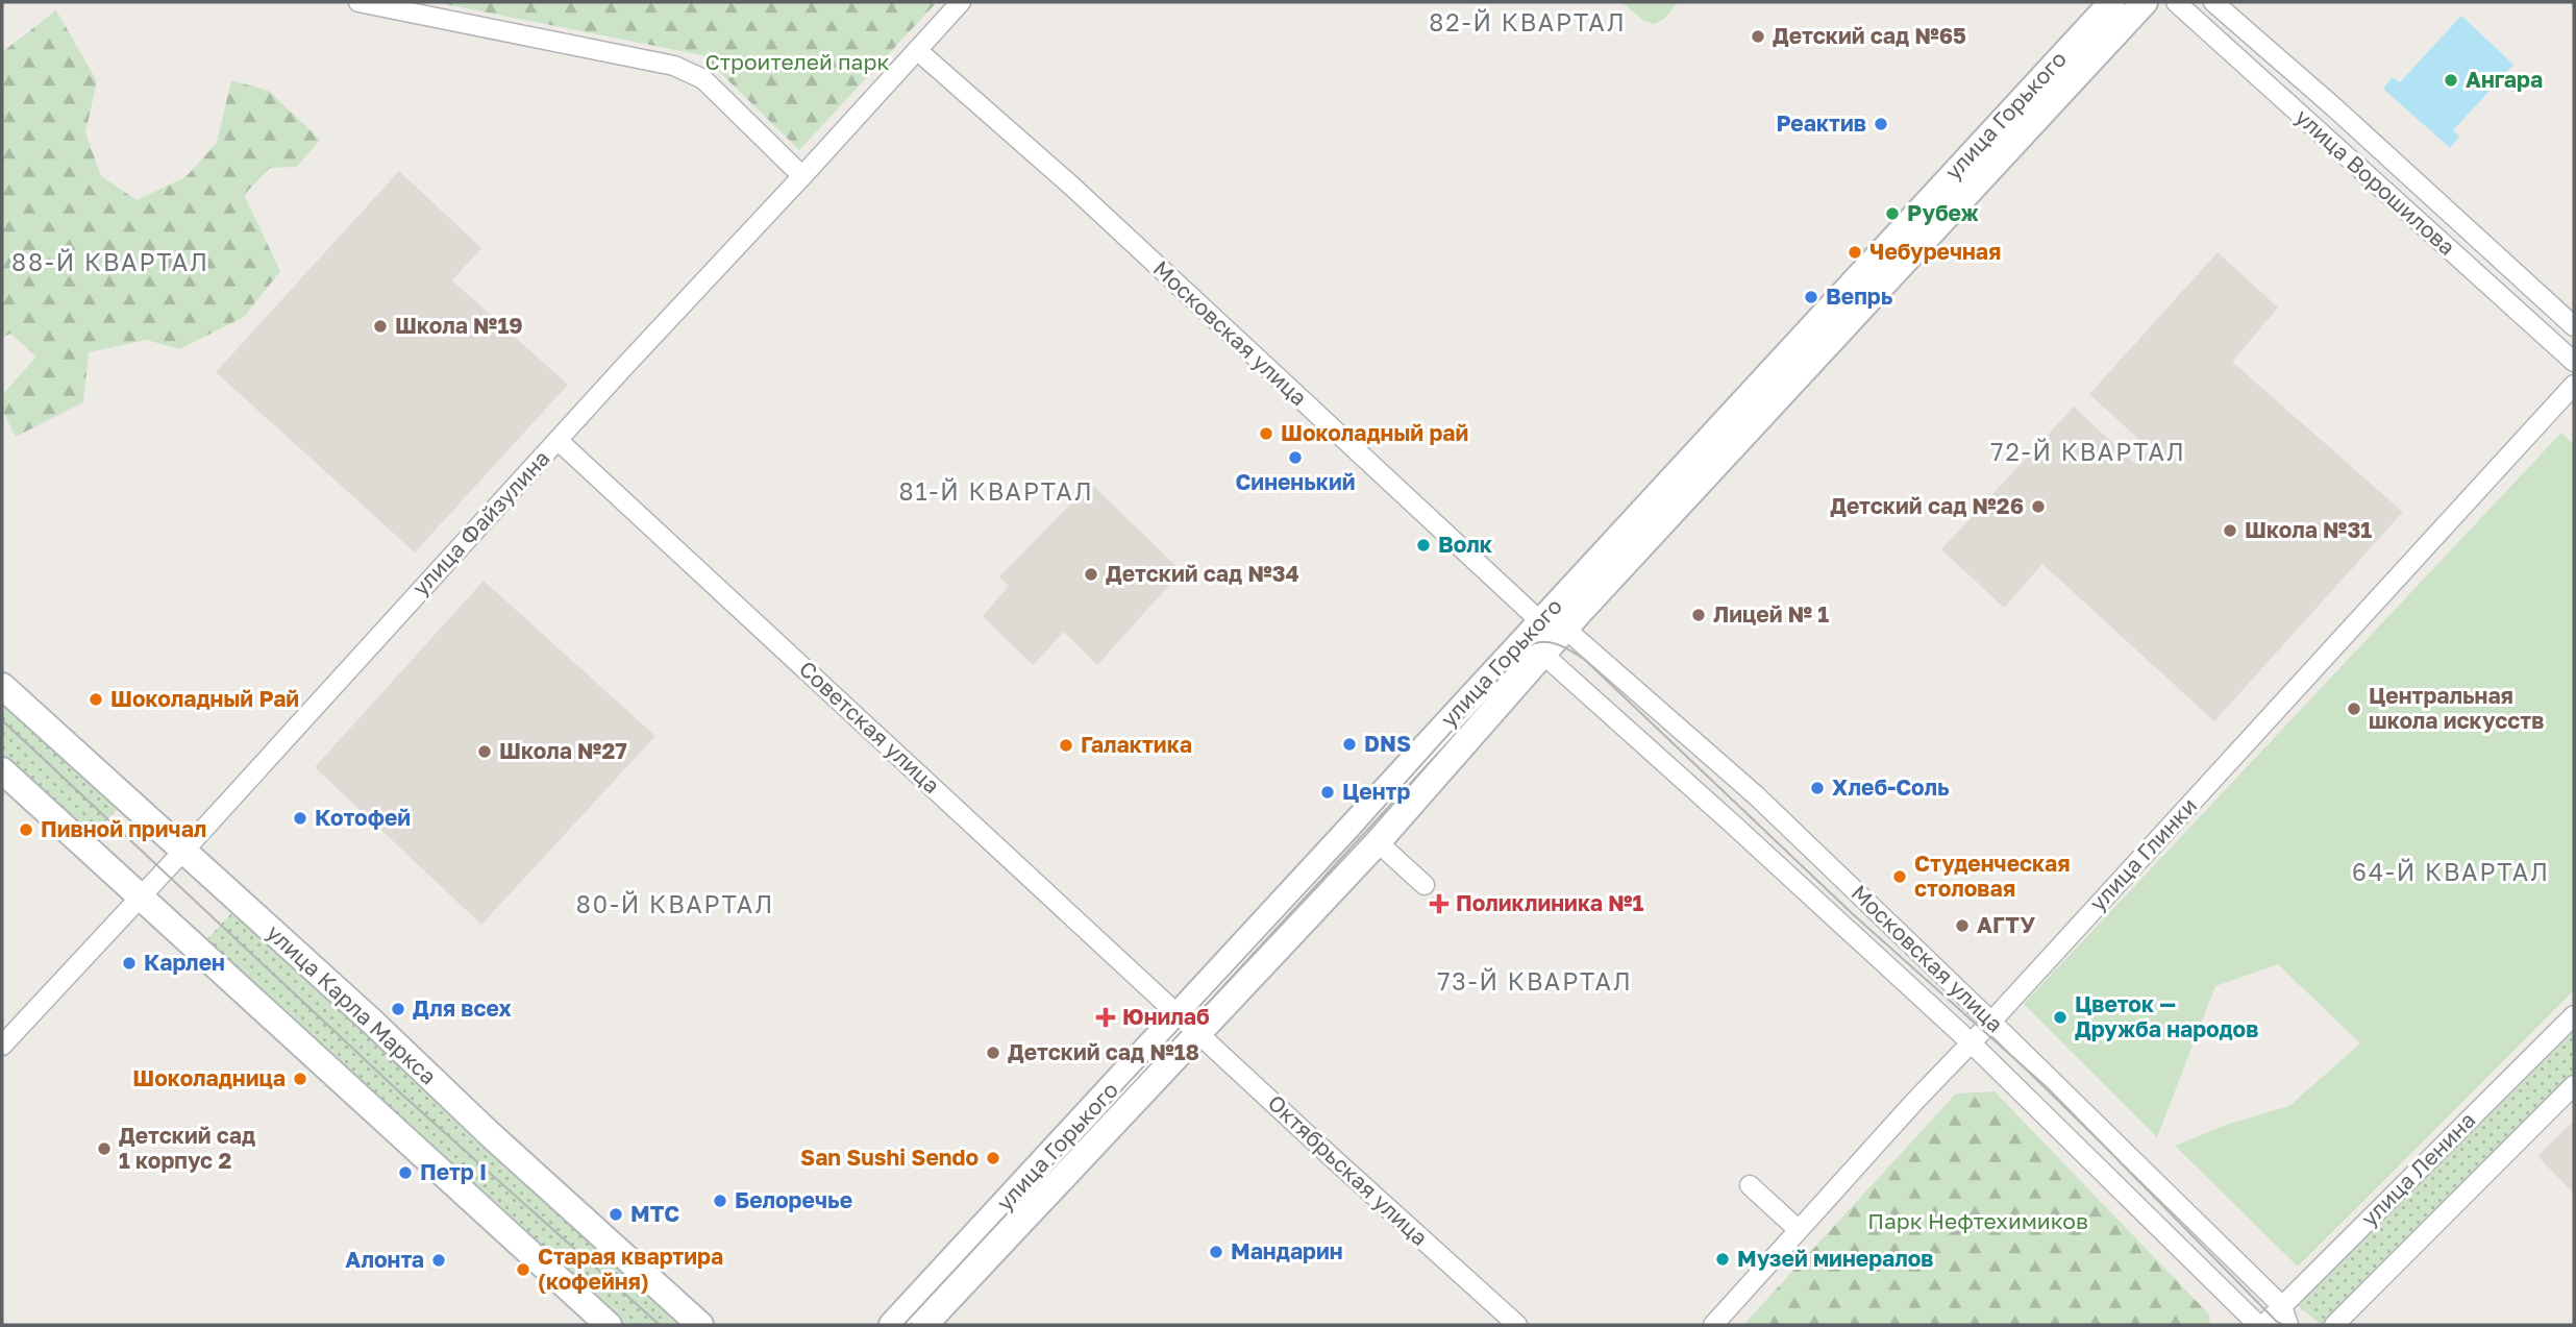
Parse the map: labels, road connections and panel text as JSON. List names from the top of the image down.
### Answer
{
  "streets": {
    "main road": ["улица Горького", "улица Карла Маркса"],
    "street": [
      "улица Ворошилова",
      "Московская улица",
      "улица Файзулина",
      "Советская улица",
      "улица Глинки",
      "улица Ленина",
      "Октябрьская улица"
    ]
  },
  "crossings": [
    ["улица Горького", "Московская улица"],
    ["улица Горького", "Советская улица"],
    ["улица Горького", "Октябрьская улица"],
    ["Московская улица", "улица Файзулина"],
    ["Московская улица", "улица Глинки"],
    ["Московская улица", "улица Ленина"],
    ["улица Файзулина", "Советская улица"],
    ["улица Файзулина", "улица Карла Маркса"],
    ["Советская улица", "Октябрьская улица"]
  ],
  "districts": [
    "82-Й КВАРТАЛ",
    "88-Й КВАРТАЛ",
    "72-Й КВАРТАЛ",
    "81-Й КВАРТАЛ",
    "64-Й КВАРТАЛ",
    "80-Й КВАРТАЛ",
    "73-Й КВАРТАЛ"
  ],
  "parks": ["Строителей парк", "Парк Нефтехимиков"],
  "places": {
    "other": [
      "Детский сад №65",
      "Ангара",
      "Реактив",
      "Рубеж",
      "Чебуречная",
      "Вепрь",
      "Школа №19",
      "Шоколадный рай",
      "Синенький",
      "Детский сад №26",
      "Школа №31",
      "Волк",
      "Детский сад №34",
      "Лицей № 1",
      "Шоколадный Рай",
      "Центральная школа искусств",
      "DNS",
      "Галактика",
      "Школа №27",
      "Хлеб-Соль",
      "Центр",
      "Котофей",
      "Пивной причал",
      "Студенческая столовая",
      "АГТУ",
      "Карлен",
      "Для всех",
      "Цветок — Дружба народов",
      "Детский сад №18",
      "Шоколадница",
      "Детский сад 1 корпус 2",
      "San Sushi Sendo",
      "Петр I",
      "Белоречье",
      "МТС",
      "Мандарин",
      "Музей минералов",
      "Алонта",
      "Старая квартира (кофейня)"
    ],
    "health": ["Поликлиника №1", "Юнилаб"]
  }
}
